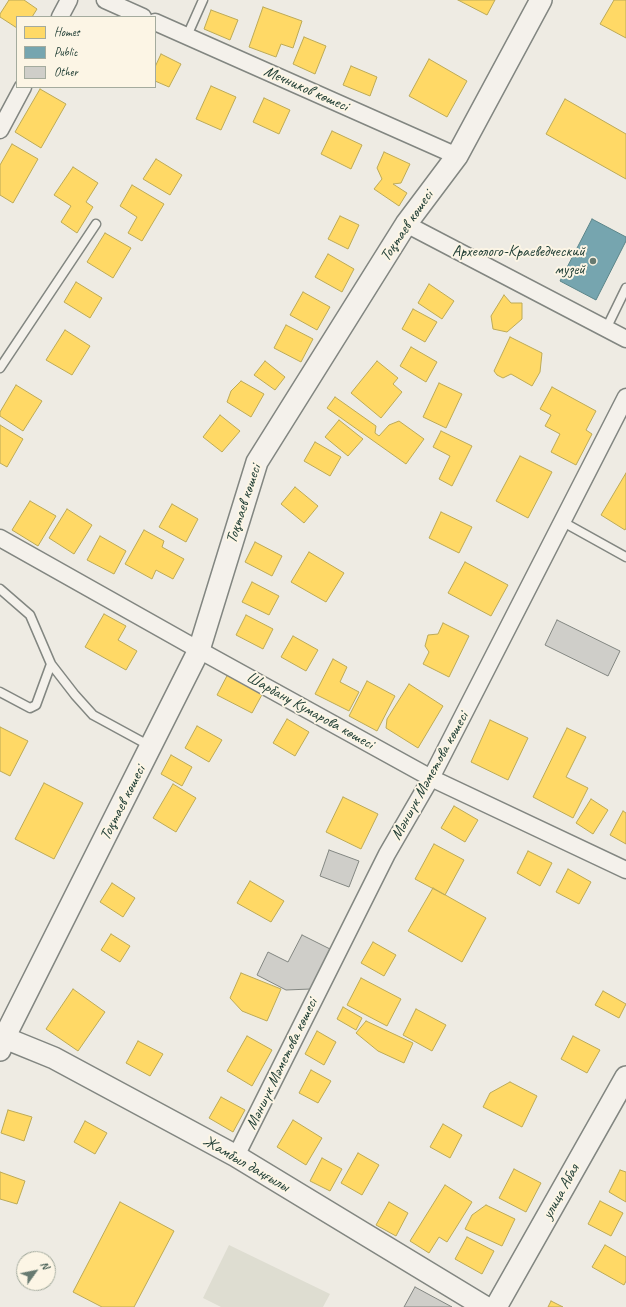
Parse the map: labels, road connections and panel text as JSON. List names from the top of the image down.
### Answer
{
  "streets": {
    "street": [
      "Мечников көшесі",
      "Тоқтаев көшесі",
      "Шарбану Кумарова көшесі",
      "Мәншүк Мәметова көшесі",
      "Жамбыл даңғылы",
      "улица Абая"
    ]
  },
  "crossings": [
    ["Мечников көшесі", "Тоқтаев көшесі"],
    ["Тоқтаев көшесі", "Шарбану Кумарова көшесі"],
    ["Тоқтаев көшесі", "Жамбыл даңғылы"],
    ["Шарбану Кумарова көшесі", "Мәншүк Мәметова көшесі"],
    ["Мәншүк Мәметова көшесі", "Жамбыл даңғылы"]
  ],
  "places": ["Археолого-Краеведческий музей"],
  "legend": ["Homes", "Public", "Other"],
  "north": "top right"
}
